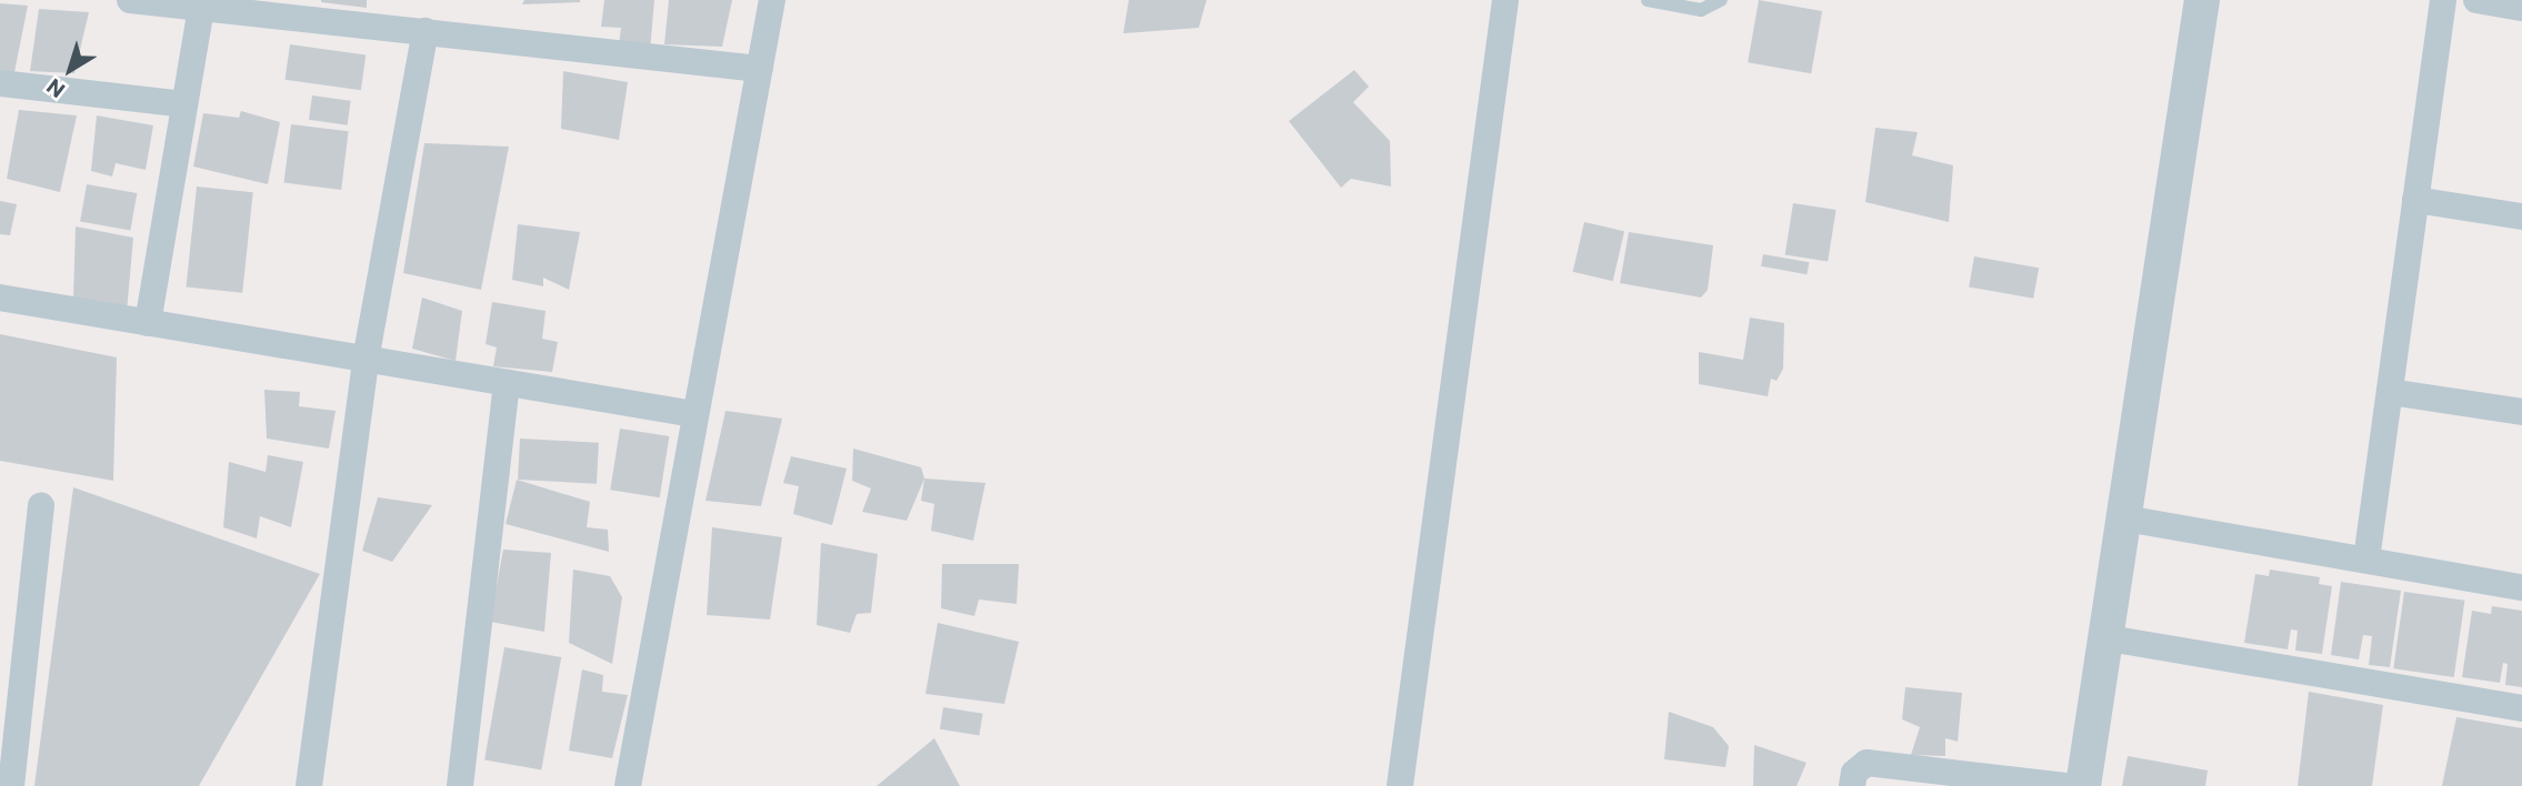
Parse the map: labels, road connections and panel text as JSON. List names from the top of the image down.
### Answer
{
  "north": "bottom left"
}
